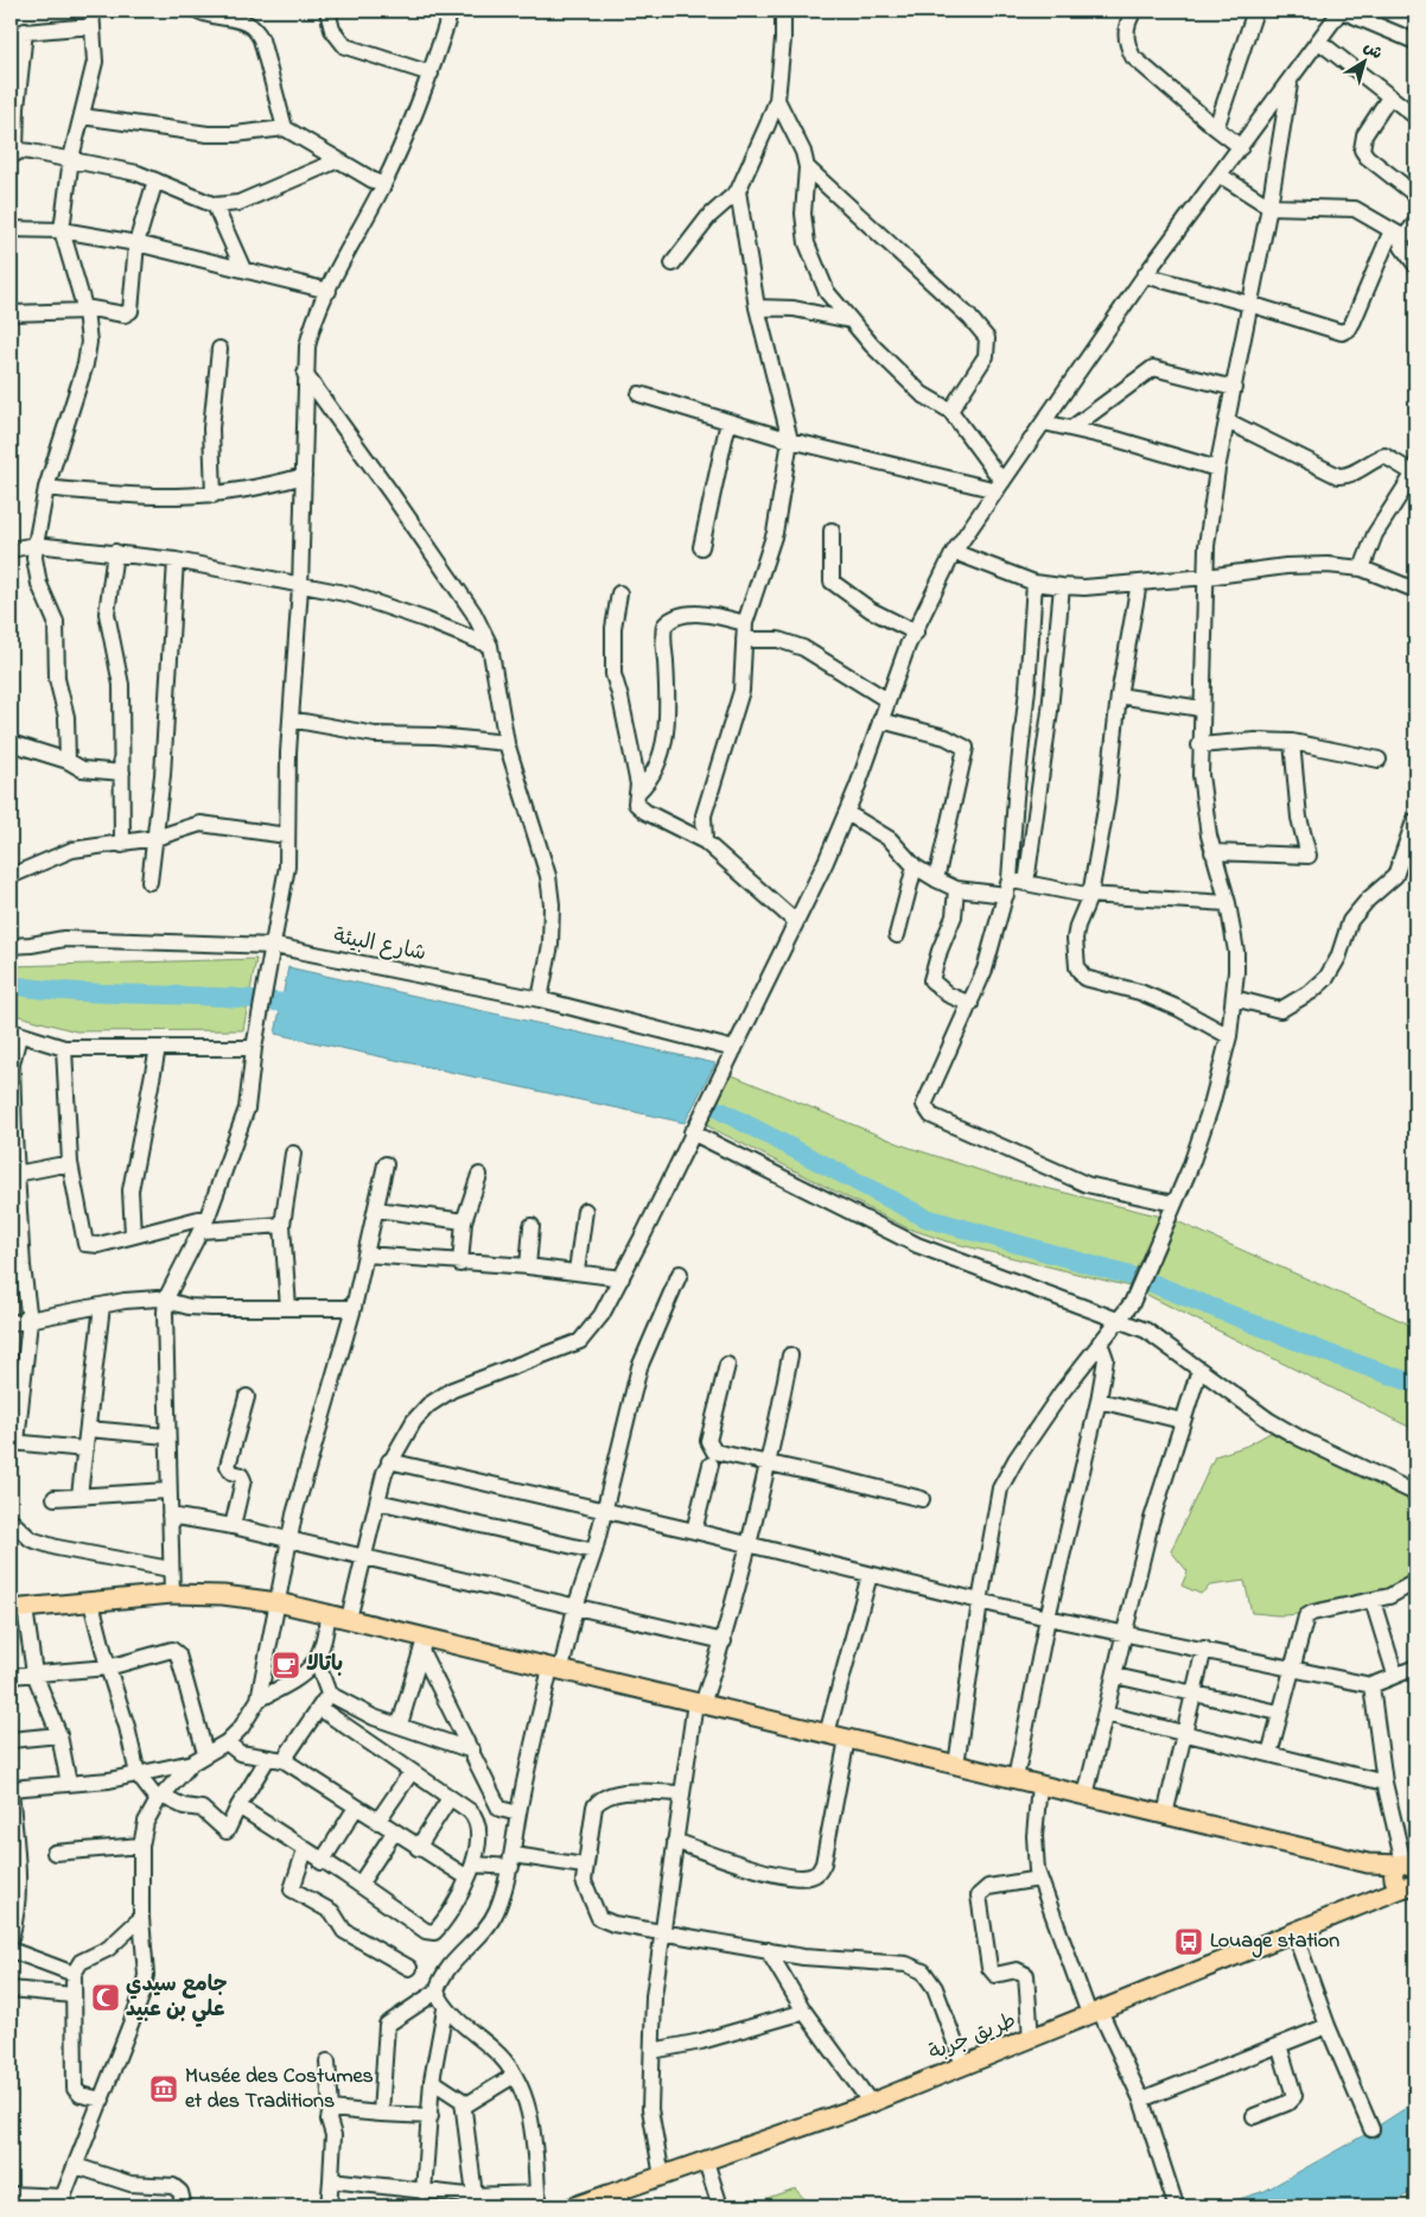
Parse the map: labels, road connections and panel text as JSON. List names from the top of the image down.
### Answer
{
  "streets": {
    "main road": ["طريق جربة"],
    "street": ["شارع البيئة"]
  },
  "places": {
    "cafe": ["باتالا"],
    "bus stop": ["Louage station"],
    "mosque": ["جامع سيدي علي بن عبيد"],
    "museum": ["Musée des Costumes et des Traditions"]
  },
  "north": "top right"
}
